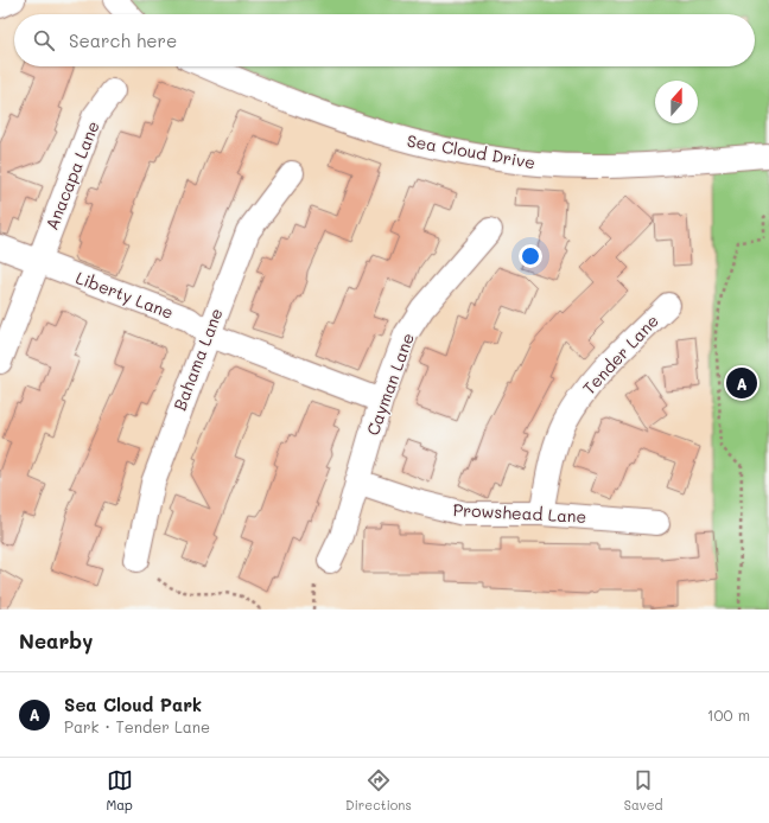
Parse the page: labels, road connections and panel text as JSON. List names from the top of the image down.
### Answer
{
  "streets": {
    "street": [
      "Sea Cloud Drive",
      "Anacapa Lane",
      "Liberty Lane",
      "Tender Lane",
      "Bahama Lane",
      "Cayman Lane",
      "Prowshead Lane"
    ]
  },
  "crossings": [
    ["Anacapa Lane", "Liberty Lane"],
    ["Liberty Lane", "Bahama Lane"],
    ["Liberty Lane", "Cayman Lane"],
    ["Tender Lane", "Prowshead Lane"],
    ["Cayman Lane", "Prowshead Lane"]
  ],
  "north": "top",
  "page": {
    "search": "Search here",
    "pins": "A",
    "heading": "Nearby",
    "list": [
      {
        "mark": "A",
        "name": "Sea Cloud Park",
        "note": "Park · Tender Lane",
        "value": "100 m"
      }
    ],
    "nav": ["Map", "Directions", "Saved"]
  }
}
